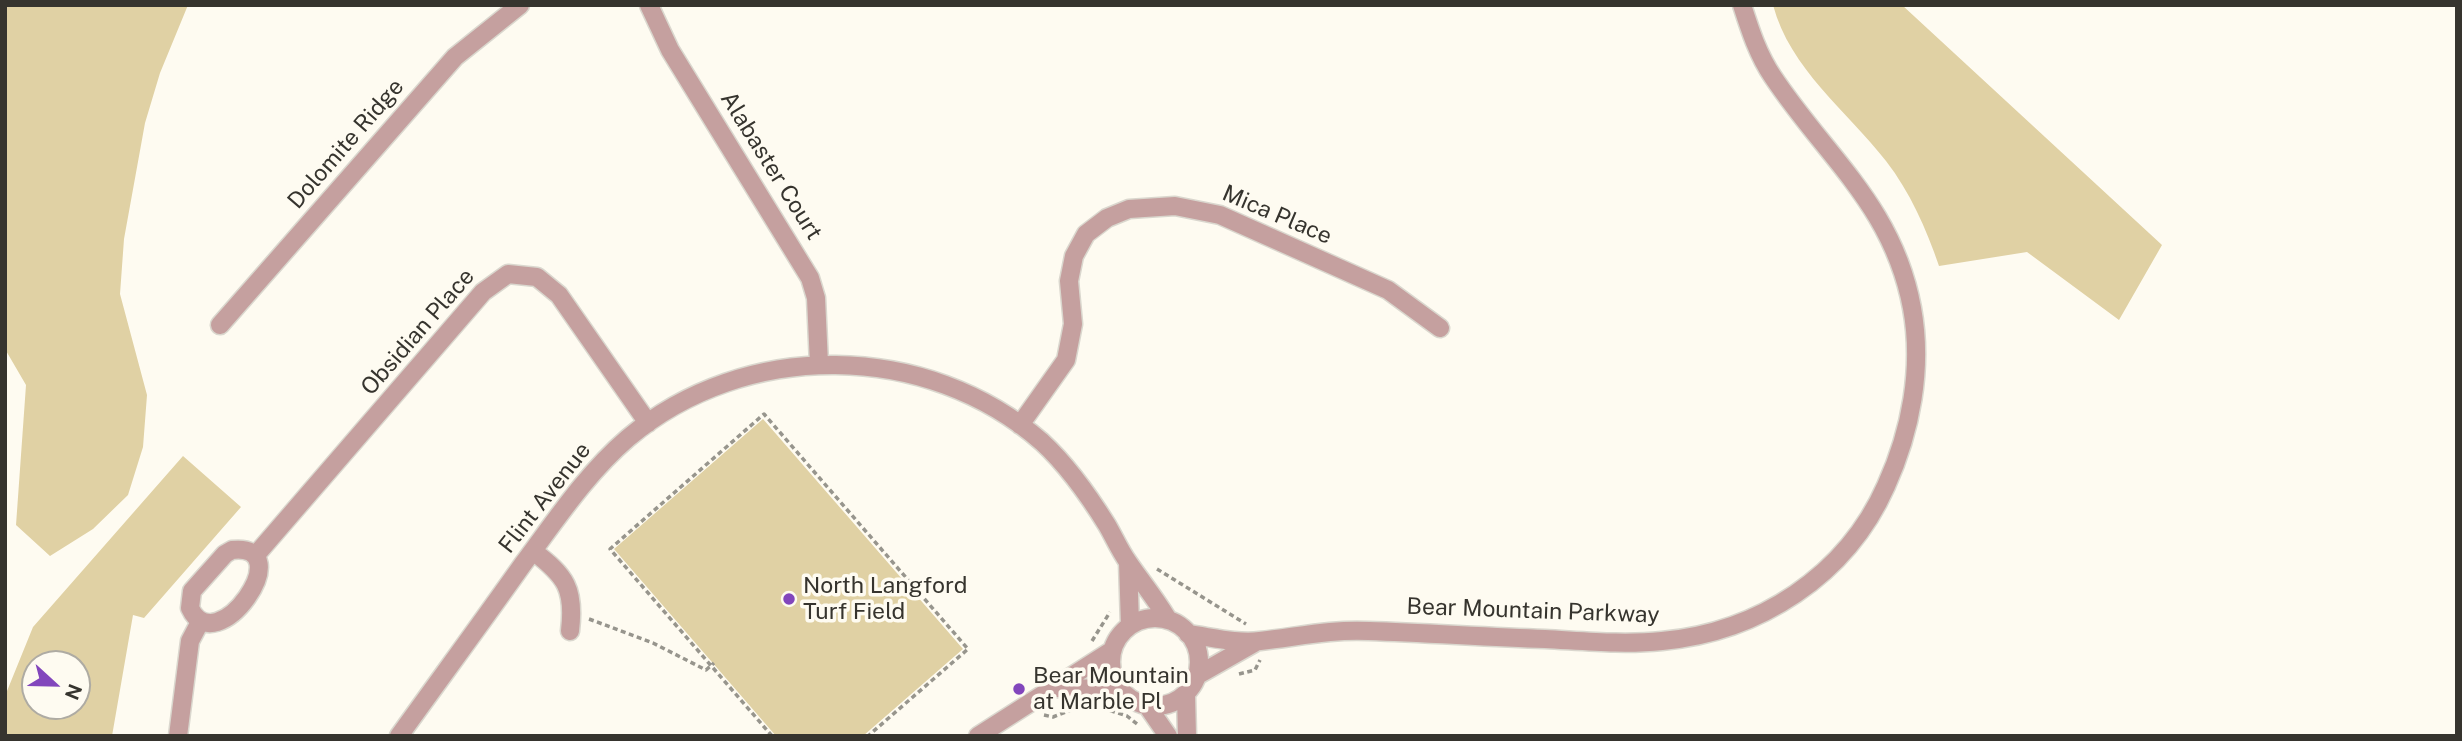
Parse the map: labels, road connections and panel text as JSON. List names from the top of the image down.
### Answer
{
  "streets": {
    "street": [
      "Dolomite Ridge",
      "Alabaster Court",
      "Mica Place",
      "Obsidian Place",
      "Flint Avenue",
      "Bear Mountain Parkway"
    ]
  },
  "crossings": [
    ["Alabaster Court", "Flint Avenue"],
    ["Mica Place", "Flint Avenue"],
    ["Obsidian Place", "Flint Avenue"],
    ["Flint Avenue", "Bear Mountain Parkway"]
  ],
  "places": ["North Langford Turf Field", "Bear Mountain at Marble Pl"],
  "north": "right"
}
